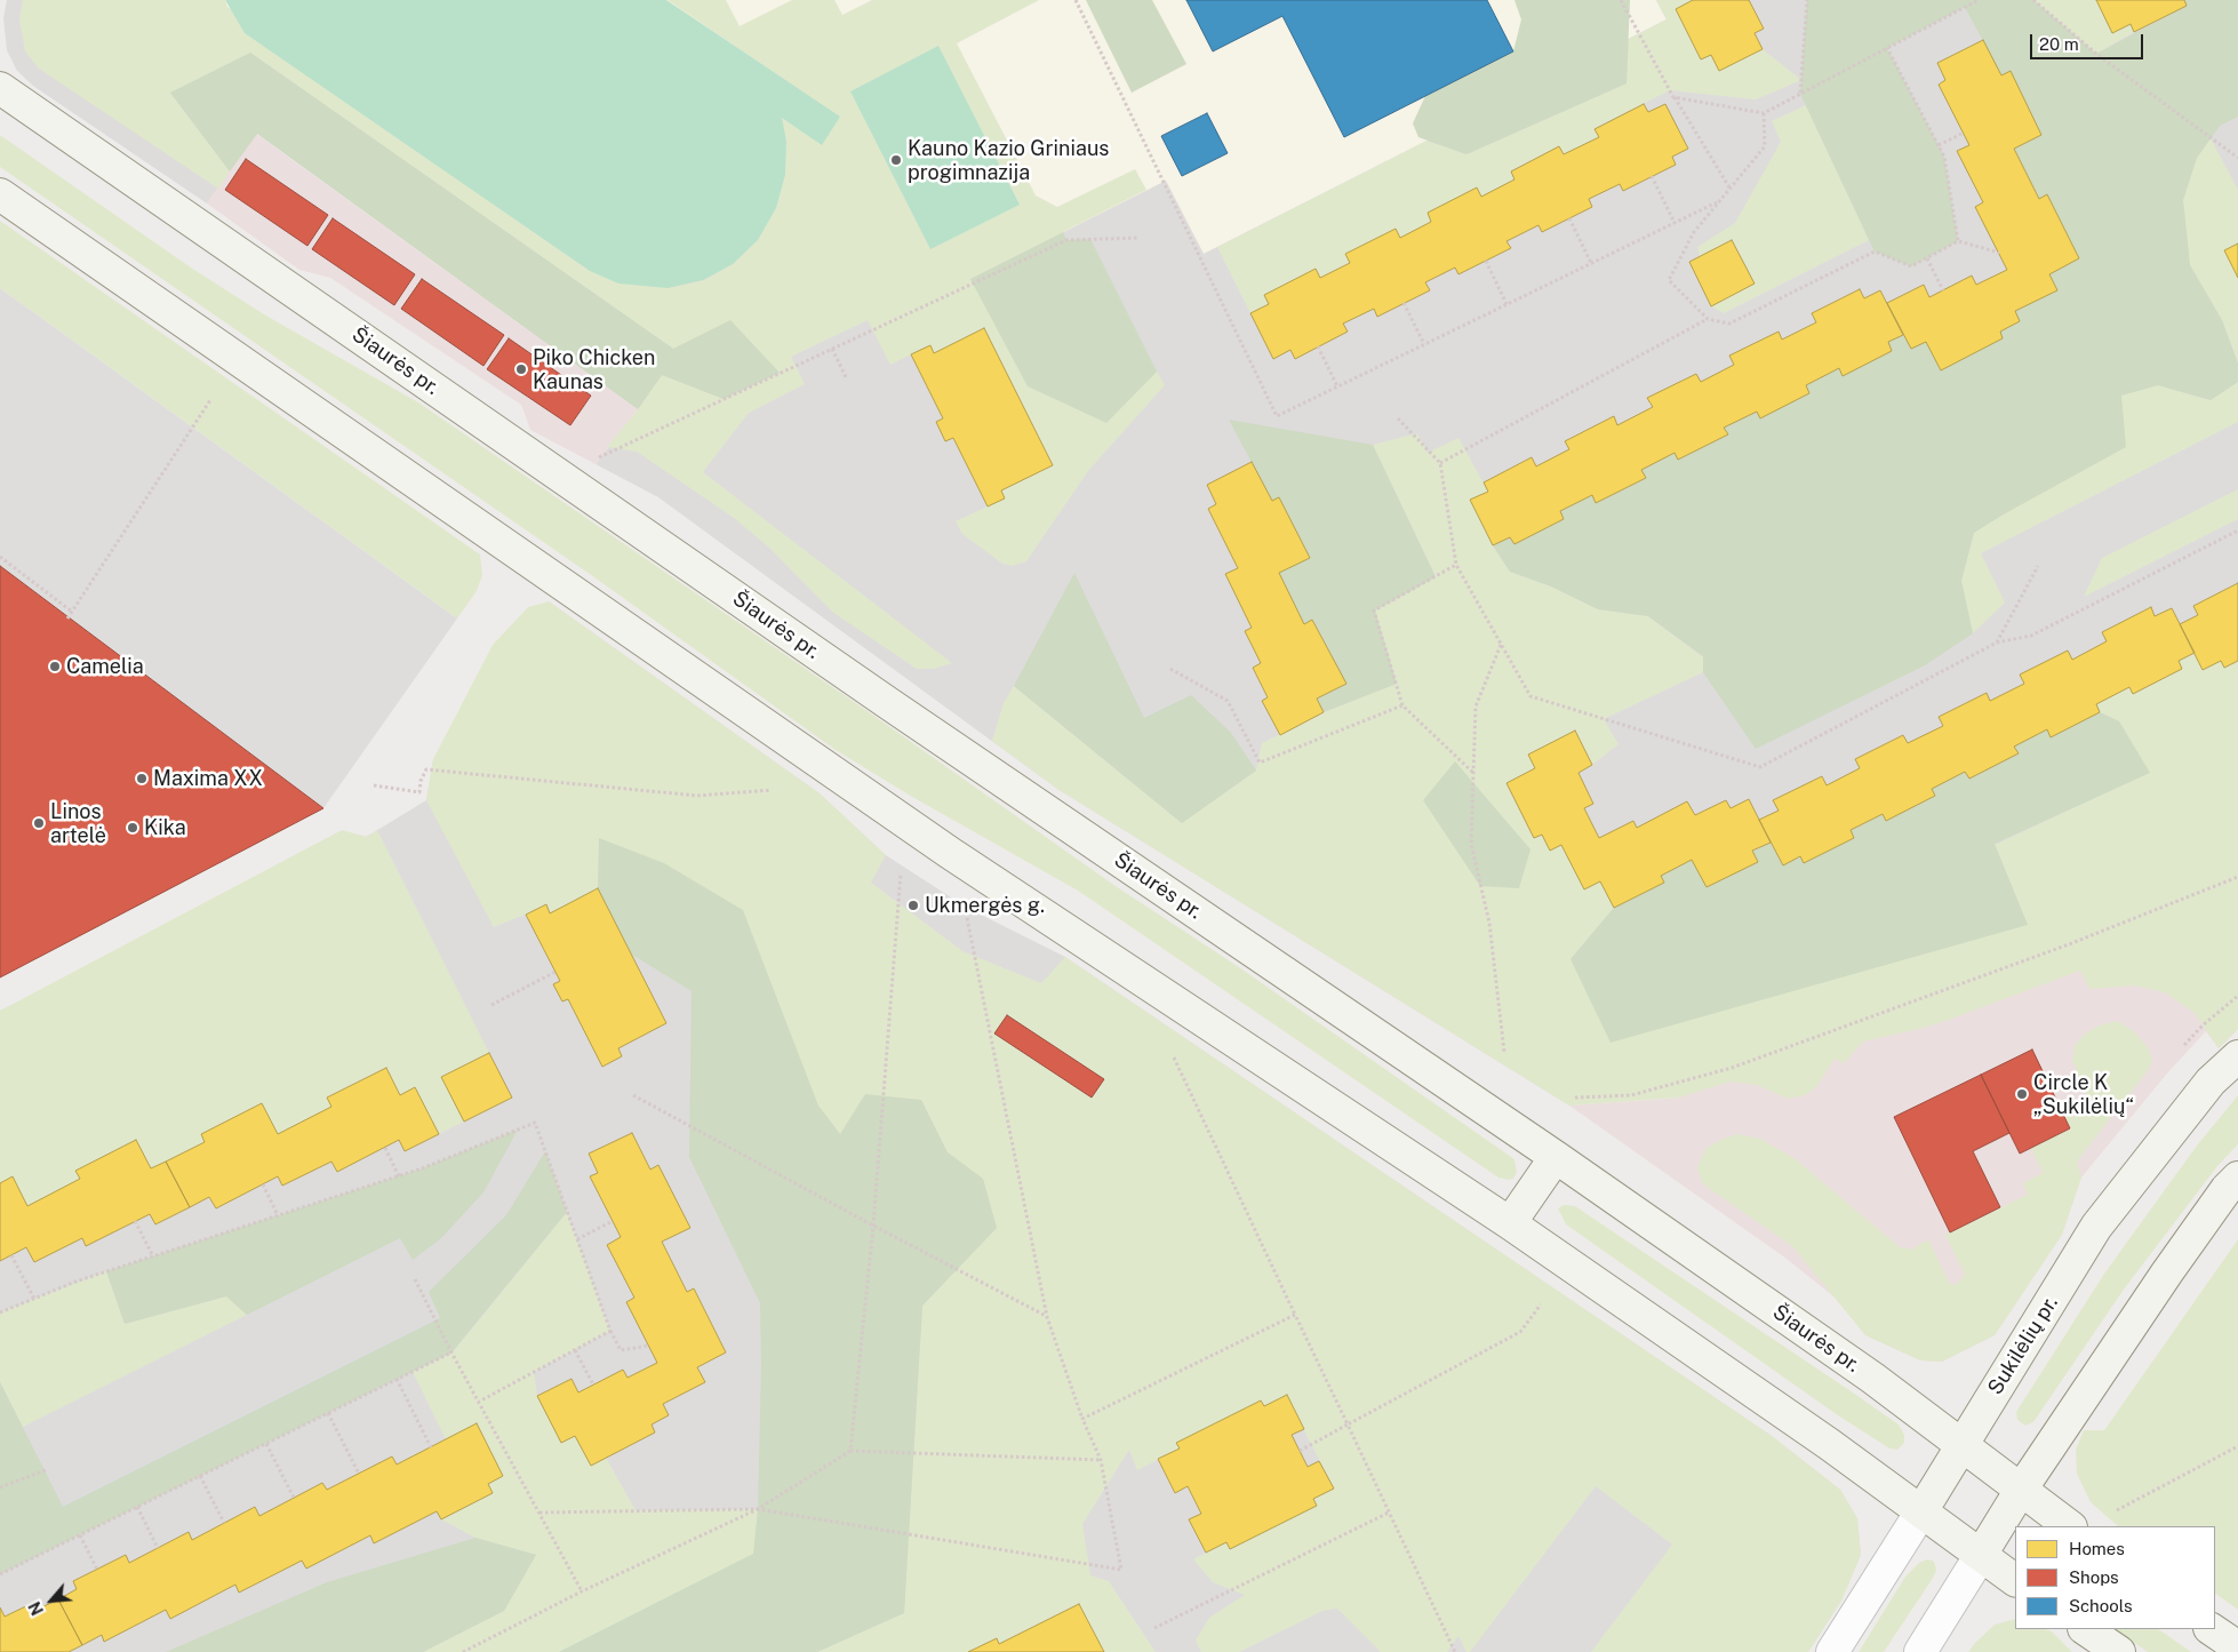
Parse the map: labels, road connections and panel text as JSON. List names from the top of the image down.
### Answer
{
  "streets": {
    "main road": ["Šiaurės pr.", "Sukilėlių pr."]
  },
  "crossings": [
    ["Šiaurės pr.", "Sukilėlių pr."]
  ],
  "places": [
    "Kauno Kazio Griniaus progimnazija",
    "Piko Chicken Kaunas",
    "Camelia",
    "Maxima XX",
    "Linos artelė",
    "Kika",
    "Ukmergės g.",
    "Circle K „Sukilėlių“"
  ],
  "legend": ["Homes", "Shops", "Schools"],
  "scale_bar": "20 m",
  "north": "bottom left"
}
